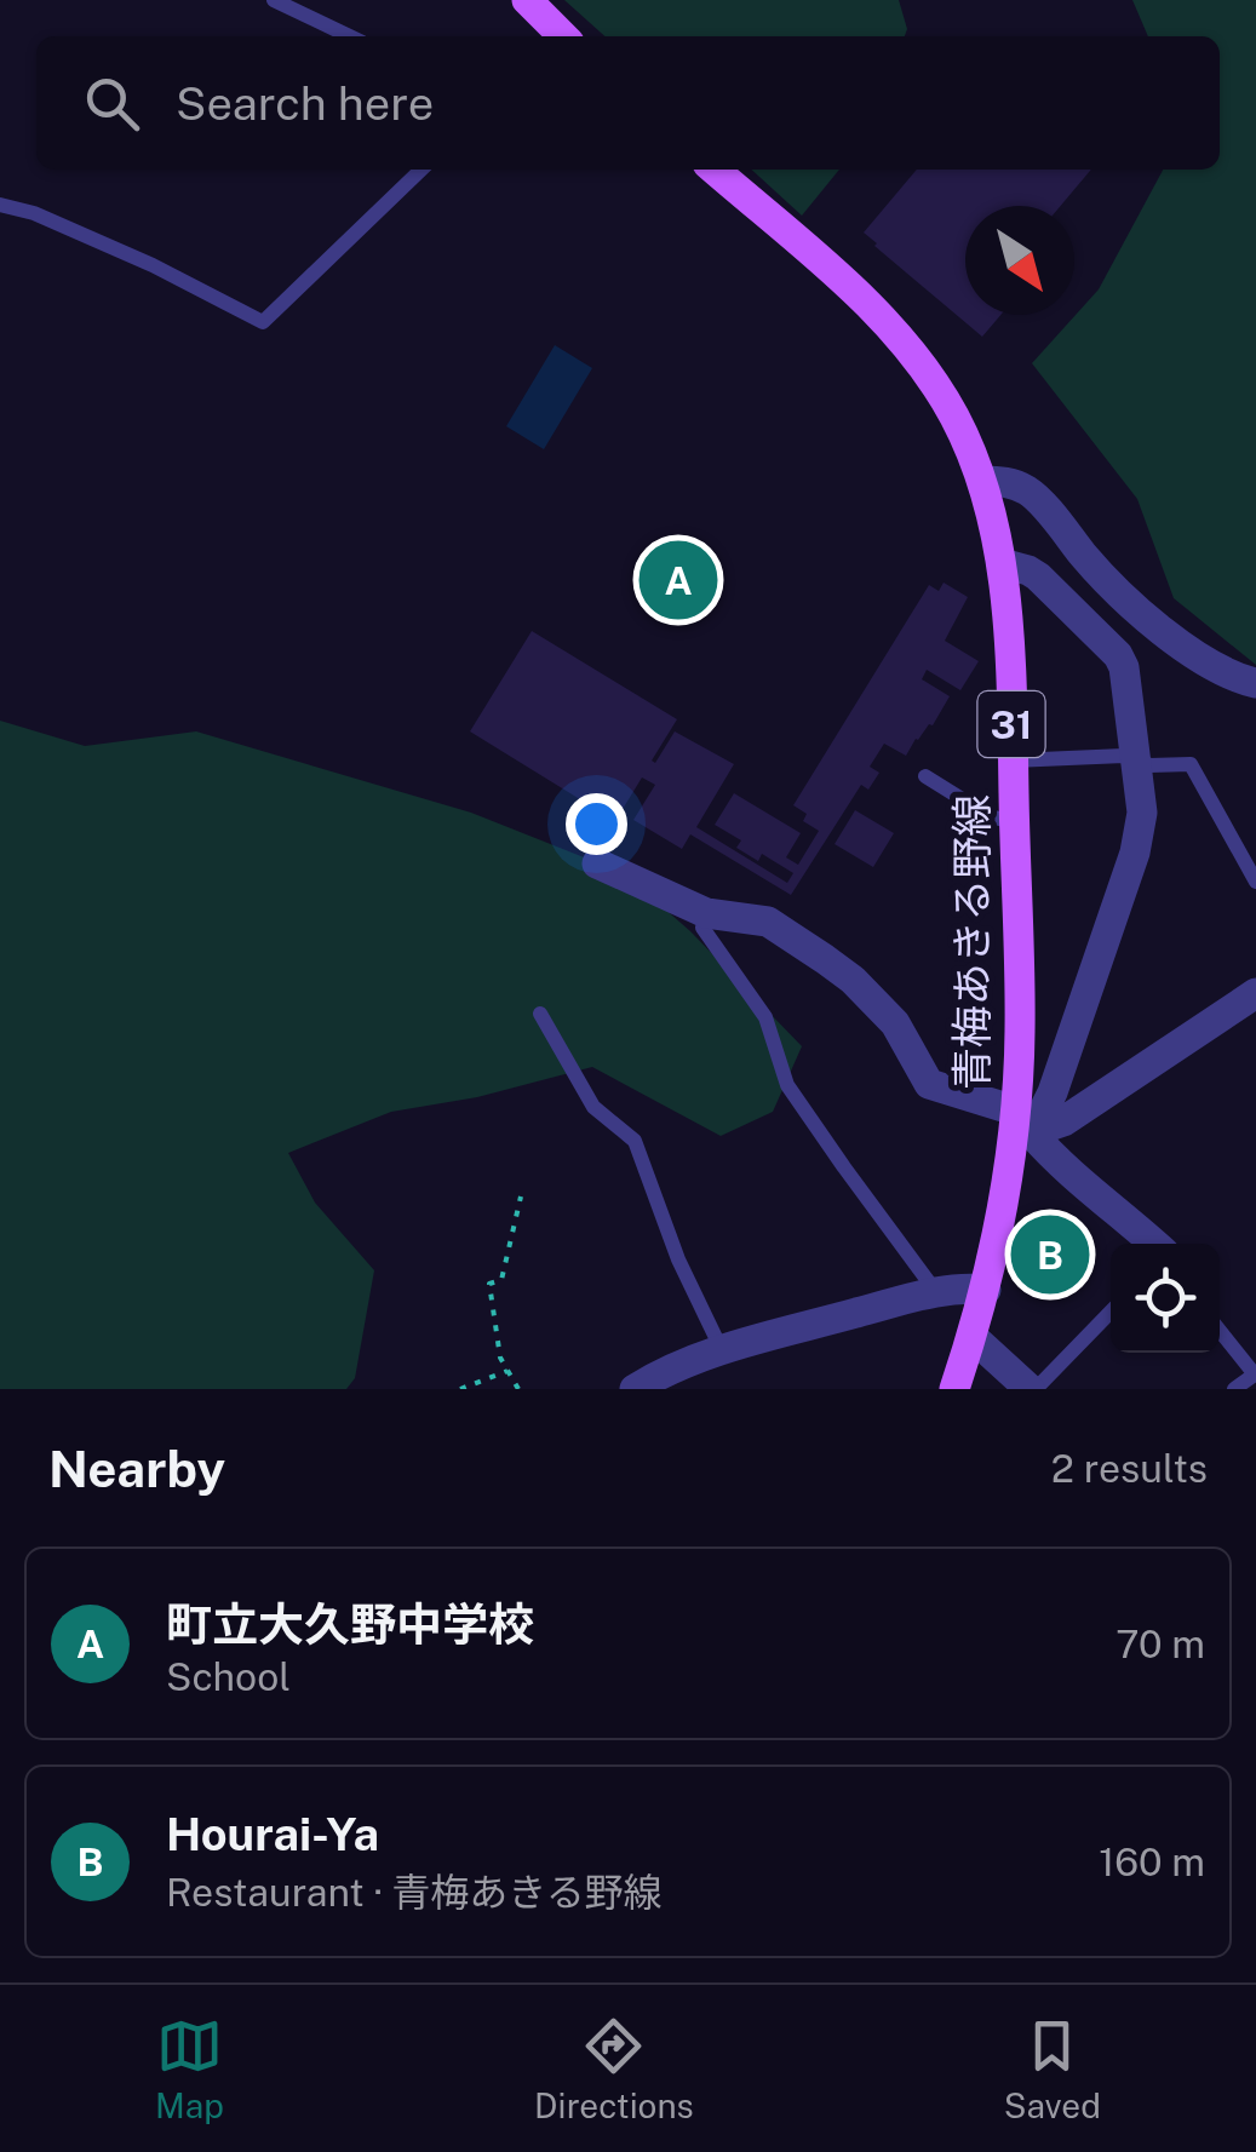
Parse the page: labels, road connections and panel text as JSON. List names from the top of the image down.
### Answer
{
  "streets": {
    "main road": ["31", "青梅あきる野線"]
  },
  "north": "bottom right",
  "page": {
    "search": "Search here",
    "pins": ["A", "B"],
    "heading": ["Nearby", "2 results"],
    "list": [
      {
        "mark": "A",
        "name": "町立大久野中学校",
        "note": "School",
        "value": "70 m"
      },
      {
        "mark": "B",
        "name": "Hourai-Ya",
        "note": "Restaurant · 青梅あきる野線",
        "value": "160 m"
      }
    ],
    "nav": ["Map", "Directions", "Saved"]
  }
}
